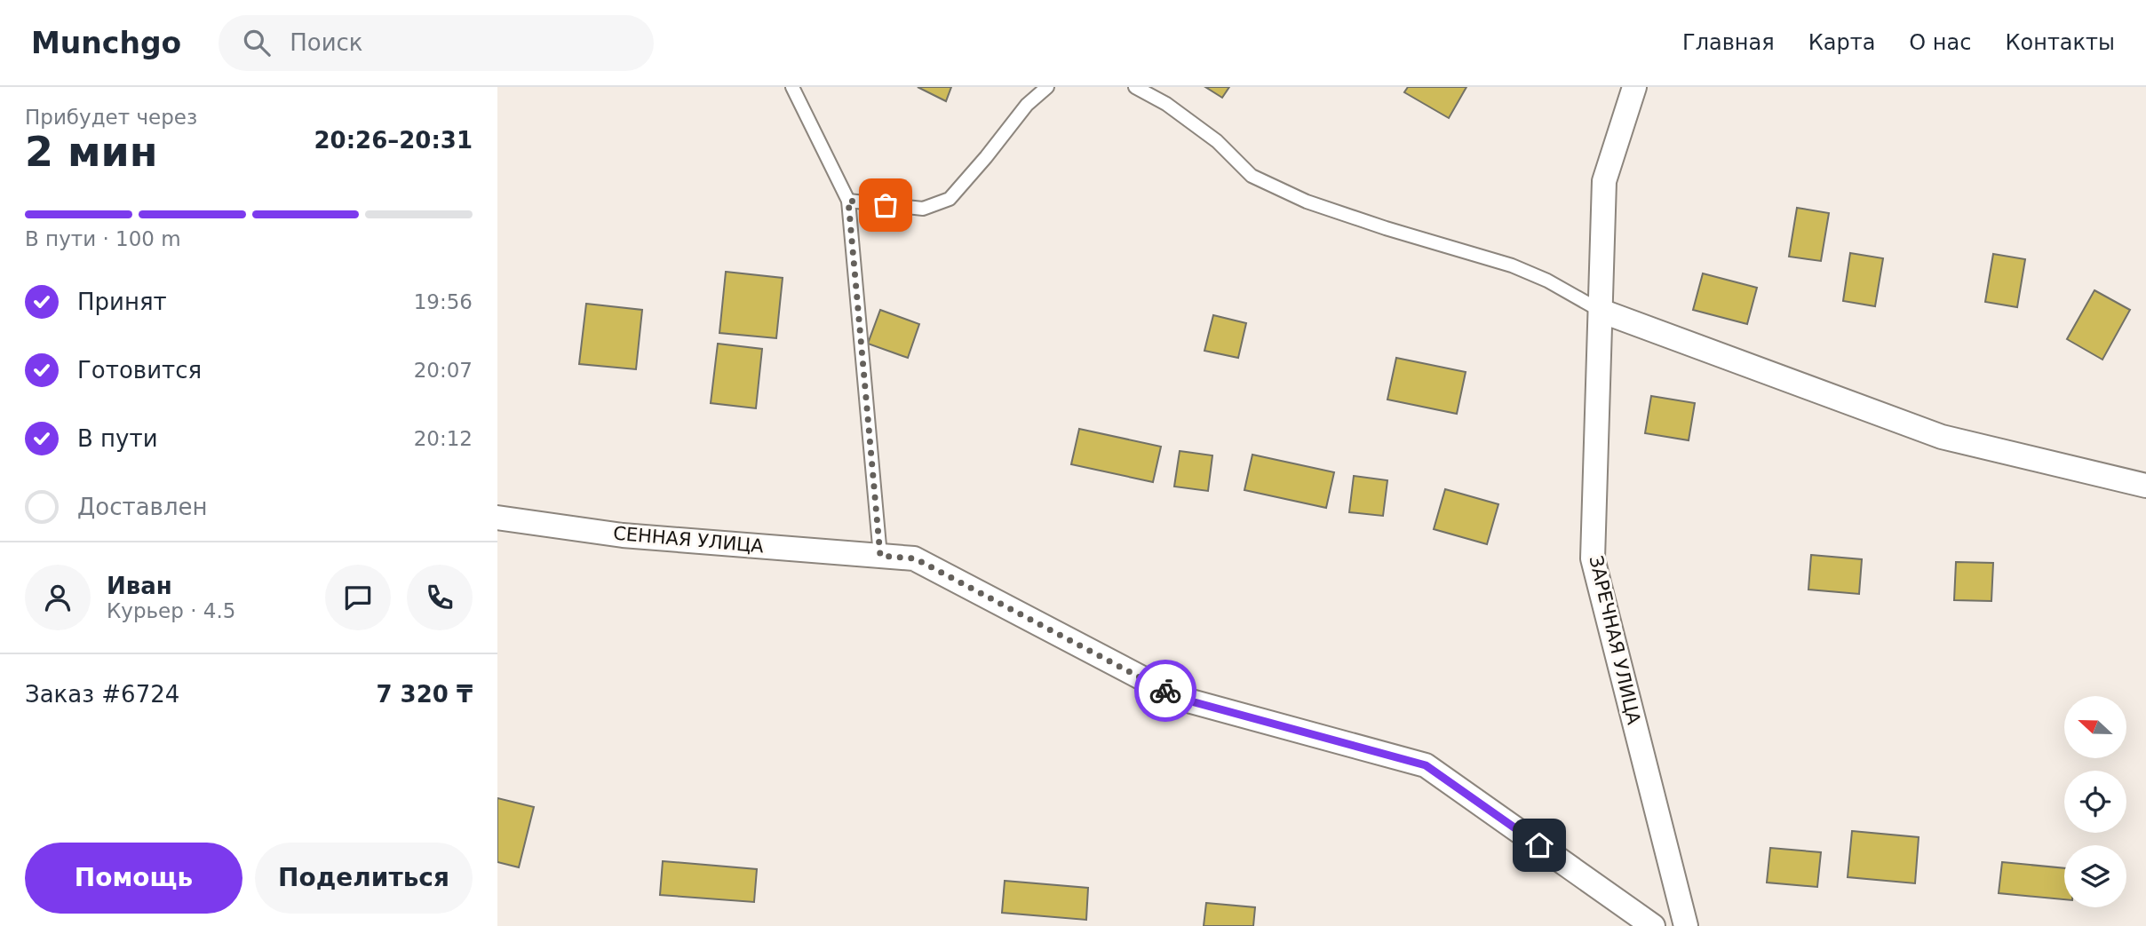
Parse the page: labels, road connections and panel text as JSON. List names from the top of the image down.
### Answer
{
  "streets": {
    "street": ["СЕННАЯ УЛИЦА", "ЗАРЕЧНАЯ УЛИЦА"]
  },
  "north": "left",
  "page": {
    "header": "Munchgo",
    "search": "Поиск",
    "nav": [
      "Главная",
      "Карта",
      "О нас",
      "Контакты"
    ],
    "heading": ["2 мин", "Прибудет через", "20:26–20:31"],
    "panel": [
      "Иван",
      "Курьер · 4.5",
      "Заказ #6724",
      "7 320 ₸"
    ],
    "bar": "В пути · 100 m",
    "list": [
      ["Принят", "19:56"],
      ["Готовится", "20:07"],
      ["В пути", "20:12"],
      "Доставлен"
    ],
    "buttons": ["Помощь", "Поделиться"]
  }
}
